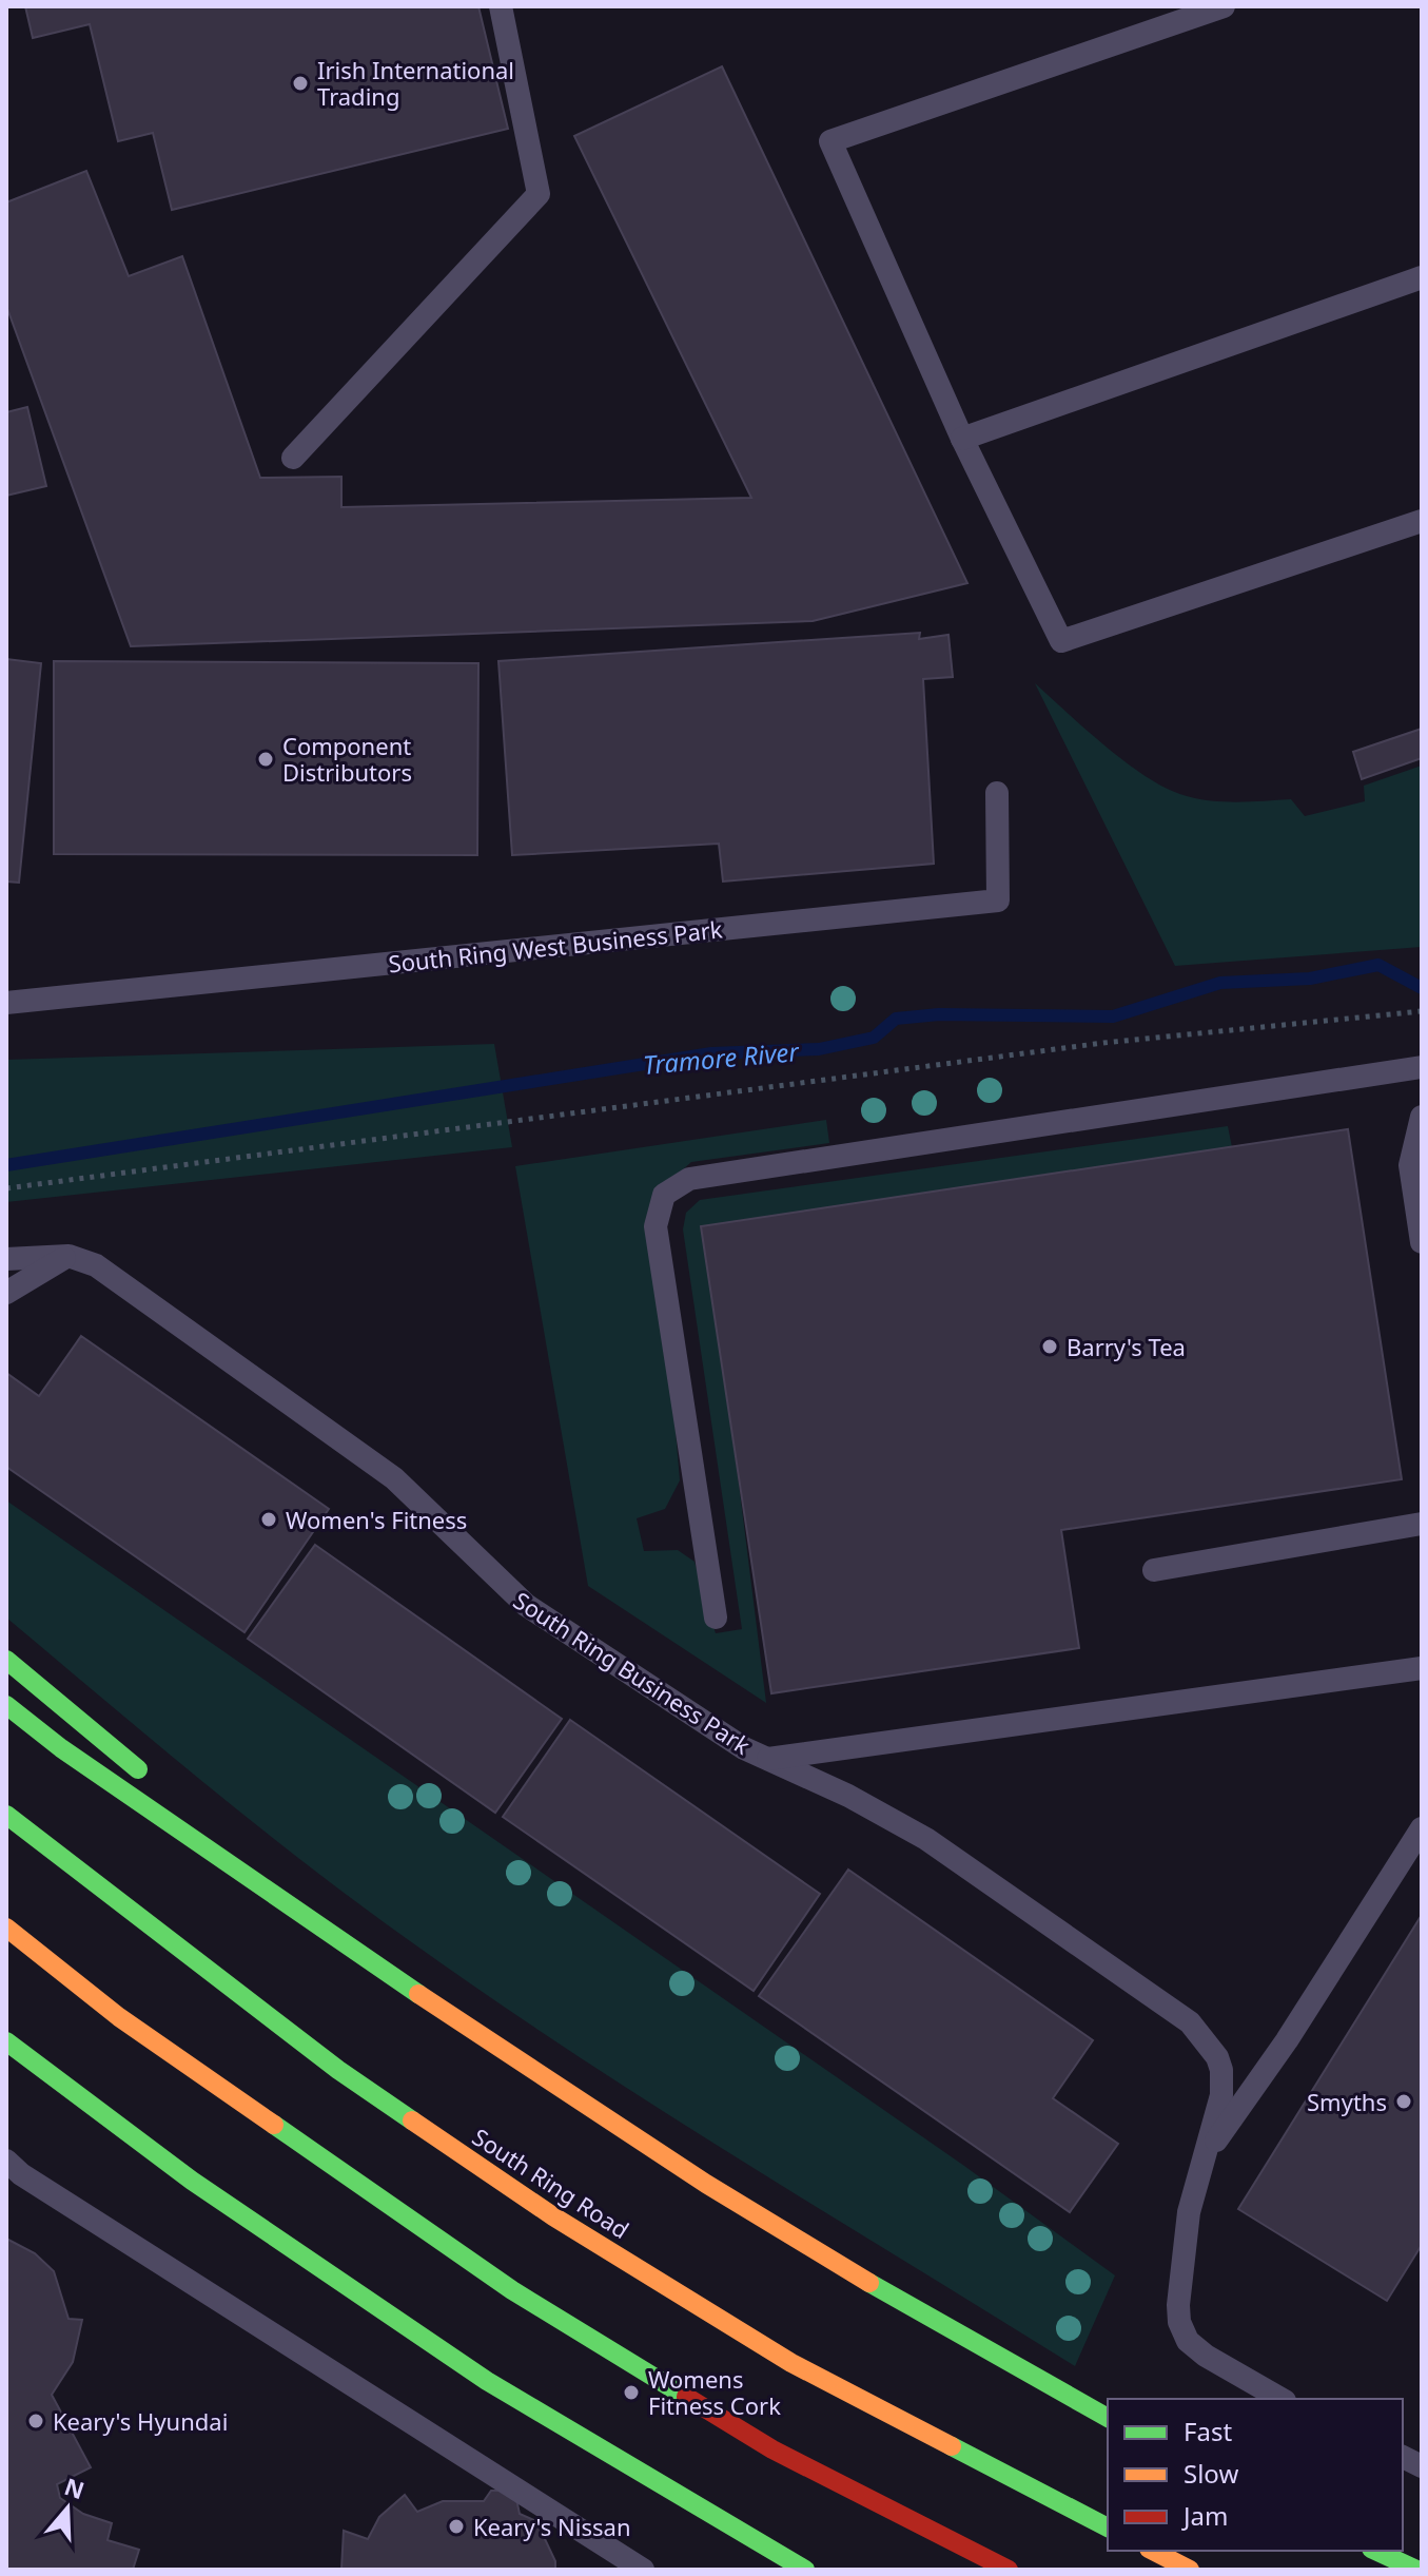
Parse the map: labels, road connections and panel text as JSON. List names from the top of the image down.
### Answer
{
  "streets": {
    "highway": ["South Ring Road"],
    "lane": ["South Ring West Business Park", "South Ring Business Park"]
  },
  "water": ["Tramore River"],
  "places": [
    "Irish International Trading",
    "Component Distributors",
    "Barry's Tea",
    "Women's Fitness",
    "Smyths",
    "Womens Fitness Cork",
    "Keary's Hyundai",
    "Keary's Nissan"
  ],
  "legend": ["Fast", "Slow", "Jam"],
  "north": "top"
}
